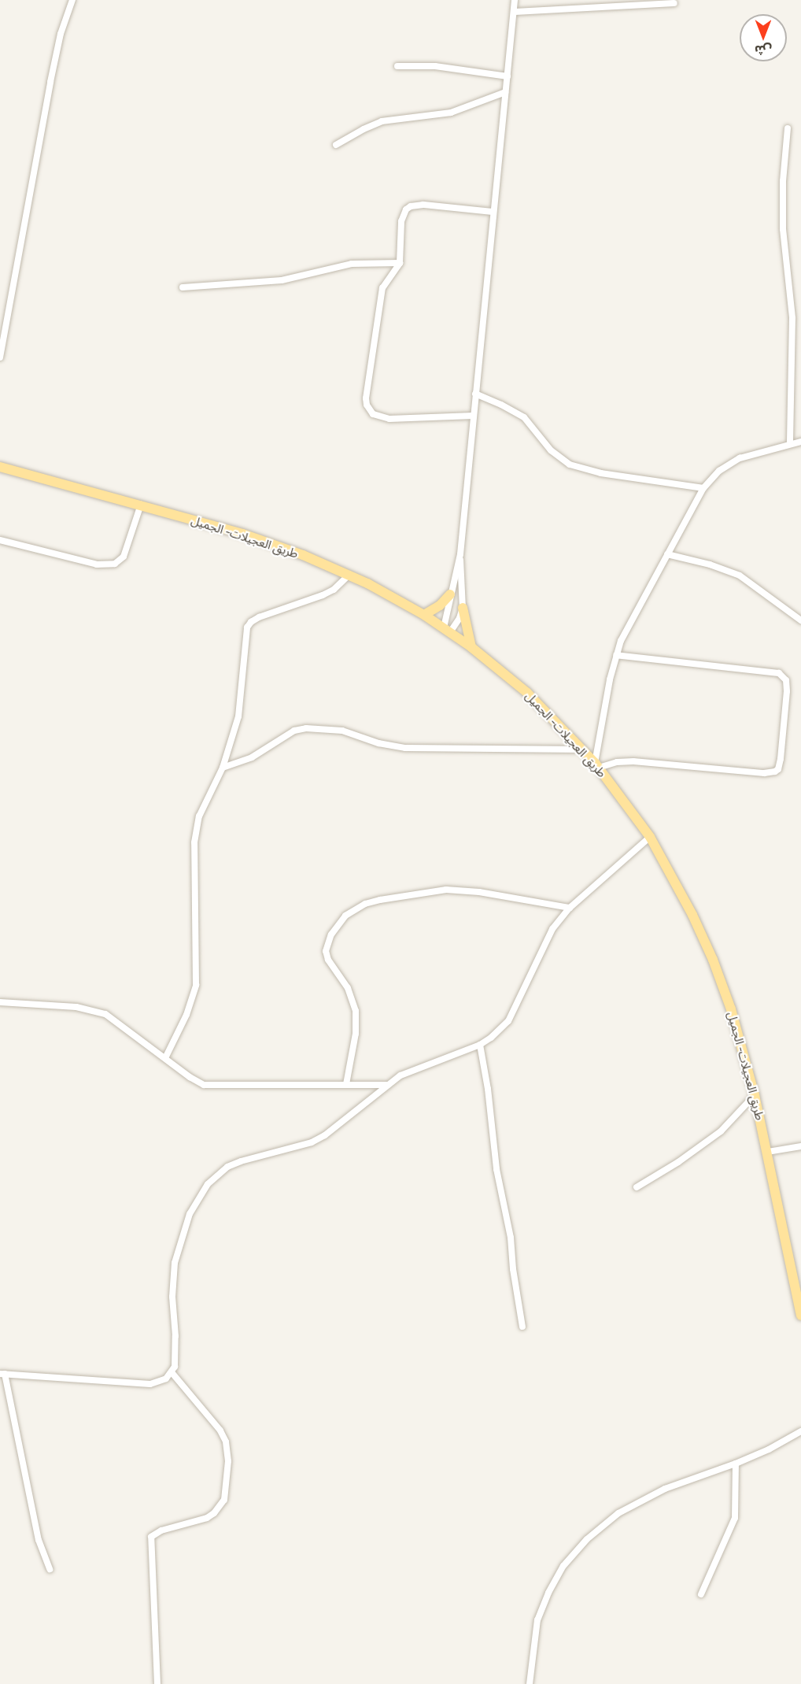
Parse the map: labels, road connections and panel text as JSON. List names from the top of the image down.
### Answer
{
  "streets": {
    "main road": ["طريق العجيلات- الجميل"]
  },
  "north": "bottom"
}
